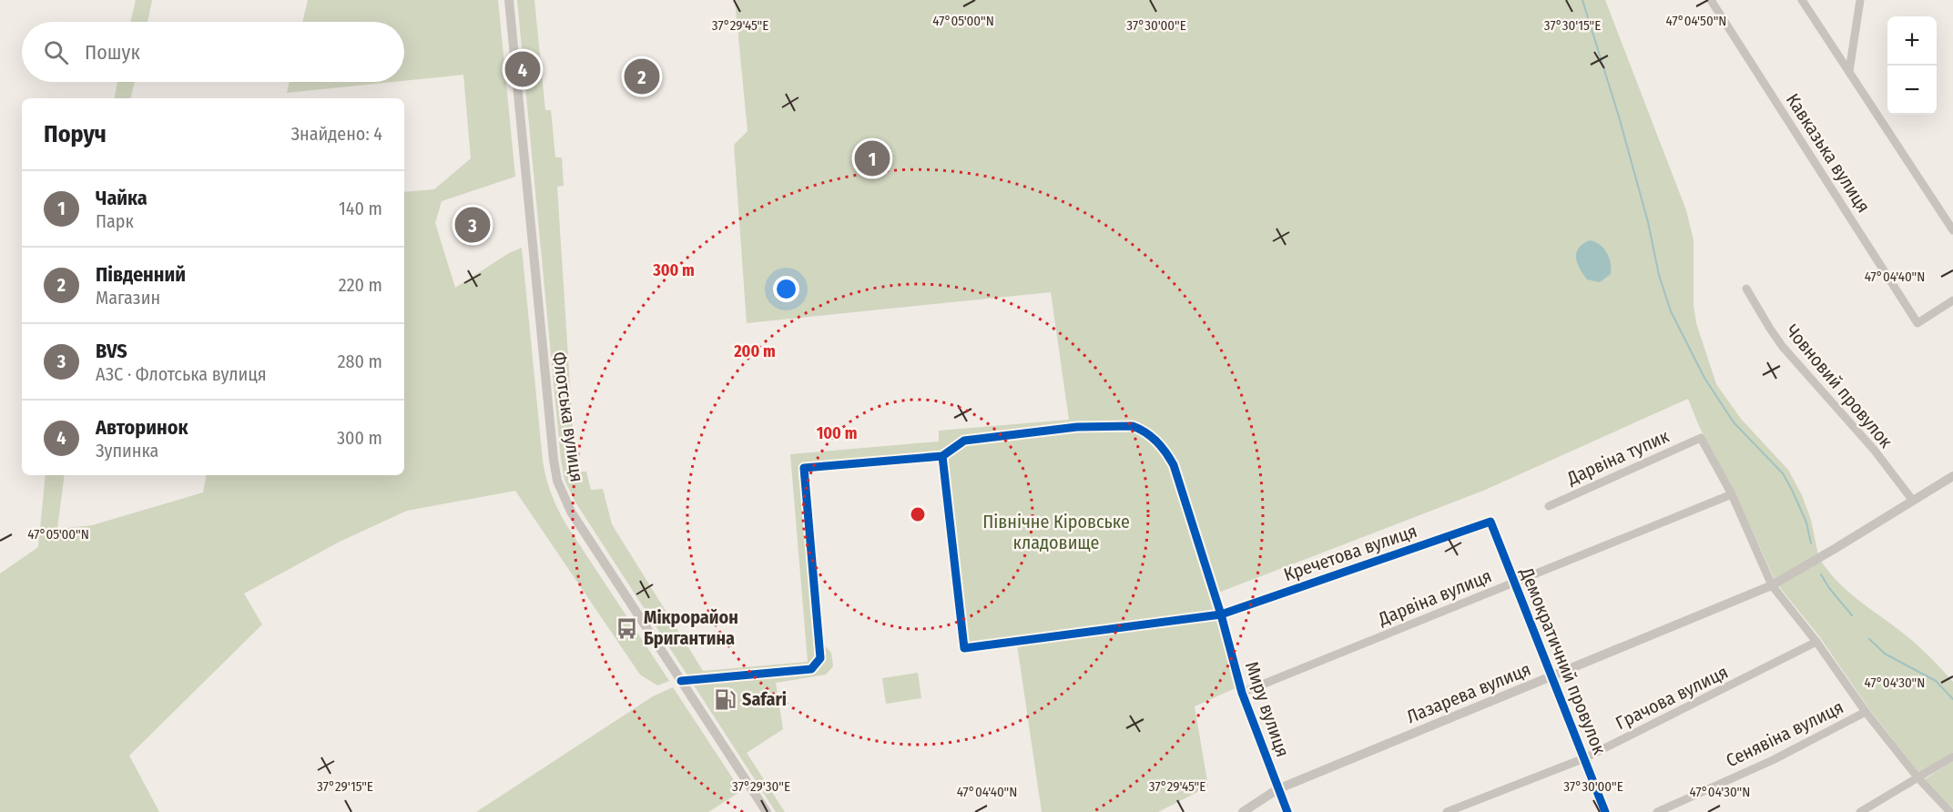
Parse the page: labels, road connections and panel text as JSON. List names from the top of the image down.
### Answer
{
  "streets": {
    "street": [
      "Кавказька вулиця",
      "Човновий провулок",
      "Флотська вулиця",
      "Дарвіна тупик",
      "Кречетова вулиця",
      "Дарвіна вулиця",
      "Демократичний провулок",
      "Лазарева вулиця",
      "Грачова вулиця",
      "Миру вулиця",
      "Сенявіна вулиця"
    ]
  },
  "crossings": [
    ["Дарвіна тупик", "Дарвіна вулиця"],
    ["Кречетова вулиця", "Демократичний провулок"],
    ["Кречетова вулиця", "Миру вулиця"],
    ["Дарвіна вулиця", "Демократичний провулок"],
    ["Дарвіна вулиця", "Миру вулиця"],
    ["Демократичний провулок", "Лазарева вулиця"],
    ["Демократичний провулок", "Грачова вулиця"],
    ["Лазарева вулиця", "Миру вулиця"]
  ],
  "parks": ["Північне Кіровське кладовище"],
  "places": {
    "bus stop": ["Мікрорайон Бригантина"],
    "fuel station": ["Safari"]
  },
  "page": {
    "map_buttons": ["+", "−"],
    "search": "Пошук",
    "pins": [
      "4",
      "2",
      "1",
      "3"
    ],
    "heading": ["Поруч", "Знайдено: 4"],
    "list": [
      {
        "mark": "1",
        "name": "Чайка",
        "note": "Парк",
        "value": "140 m"
      },
      {
        "mark": "2",
        "name": "Південний",
        "note": "Магазин",
        "value": "220 m"
      },
      {
        "mark": "3",
        "name": "BVS",
        "note": "АЗС · Флотська вулиця",
        "value": "280 m"
      },
      {
        "mark": "4",
        "name": "Авторинок",
        "note": "Зупинка",
        "value": "300 m"
      }
    ]
  },
  "coordinates": [
    "47°05'00\"N",
    "47°04'50\"N",
    "37°29'45\"E",
    "37°30'00\"E",
    "37°30'15\"E",
    "47°04'40\"N",
    "47°04'30\"N",
    "37°29'15\"E",
    "37°29'30\"E"
  ],
  "rings": ["300 m", "200 m", "100 m"]
}
